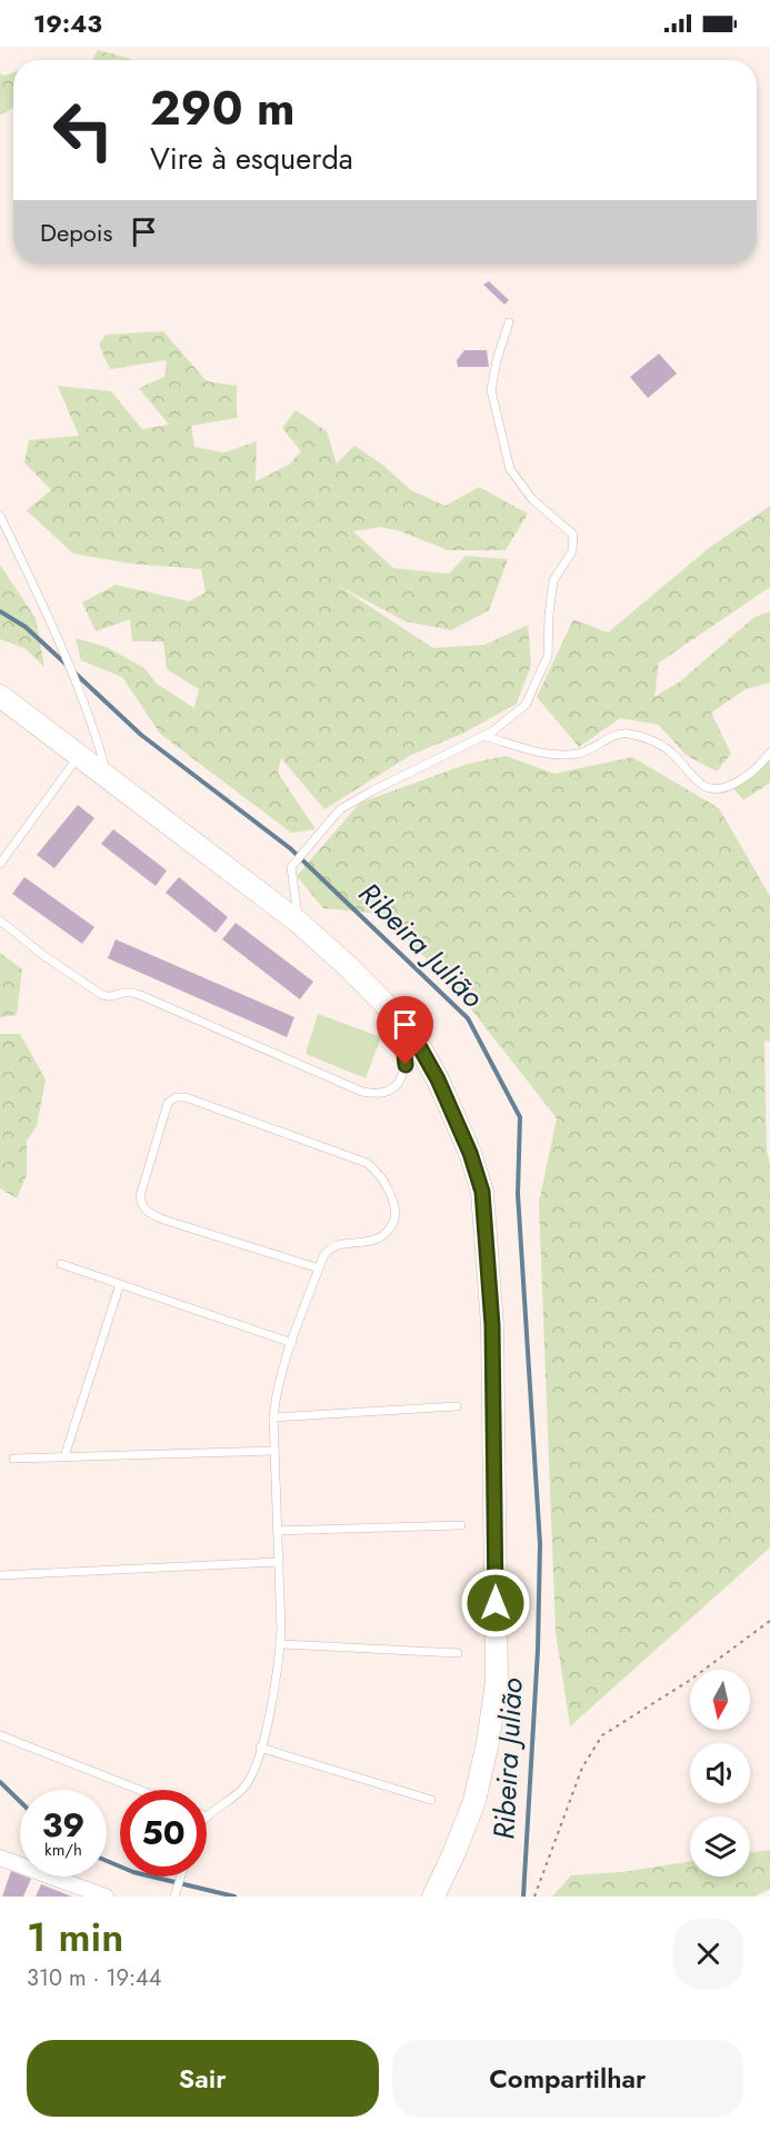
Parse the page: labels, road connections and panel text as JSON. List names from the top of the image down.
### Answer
{
  "water": ["Ribeira Julião"],
  "north": "bottom",
  "page": {
    "status": "19:43",
    "turn": ["290 m", "Vire à esquerda"],
    "then": "Depois",
    "speed": "39 km/h",
    "limit": "50",
    "heading": ["1 min", "310 m · 19:44"],
    "buttons": ["Sair", "Compartilhar"]
  }
}
